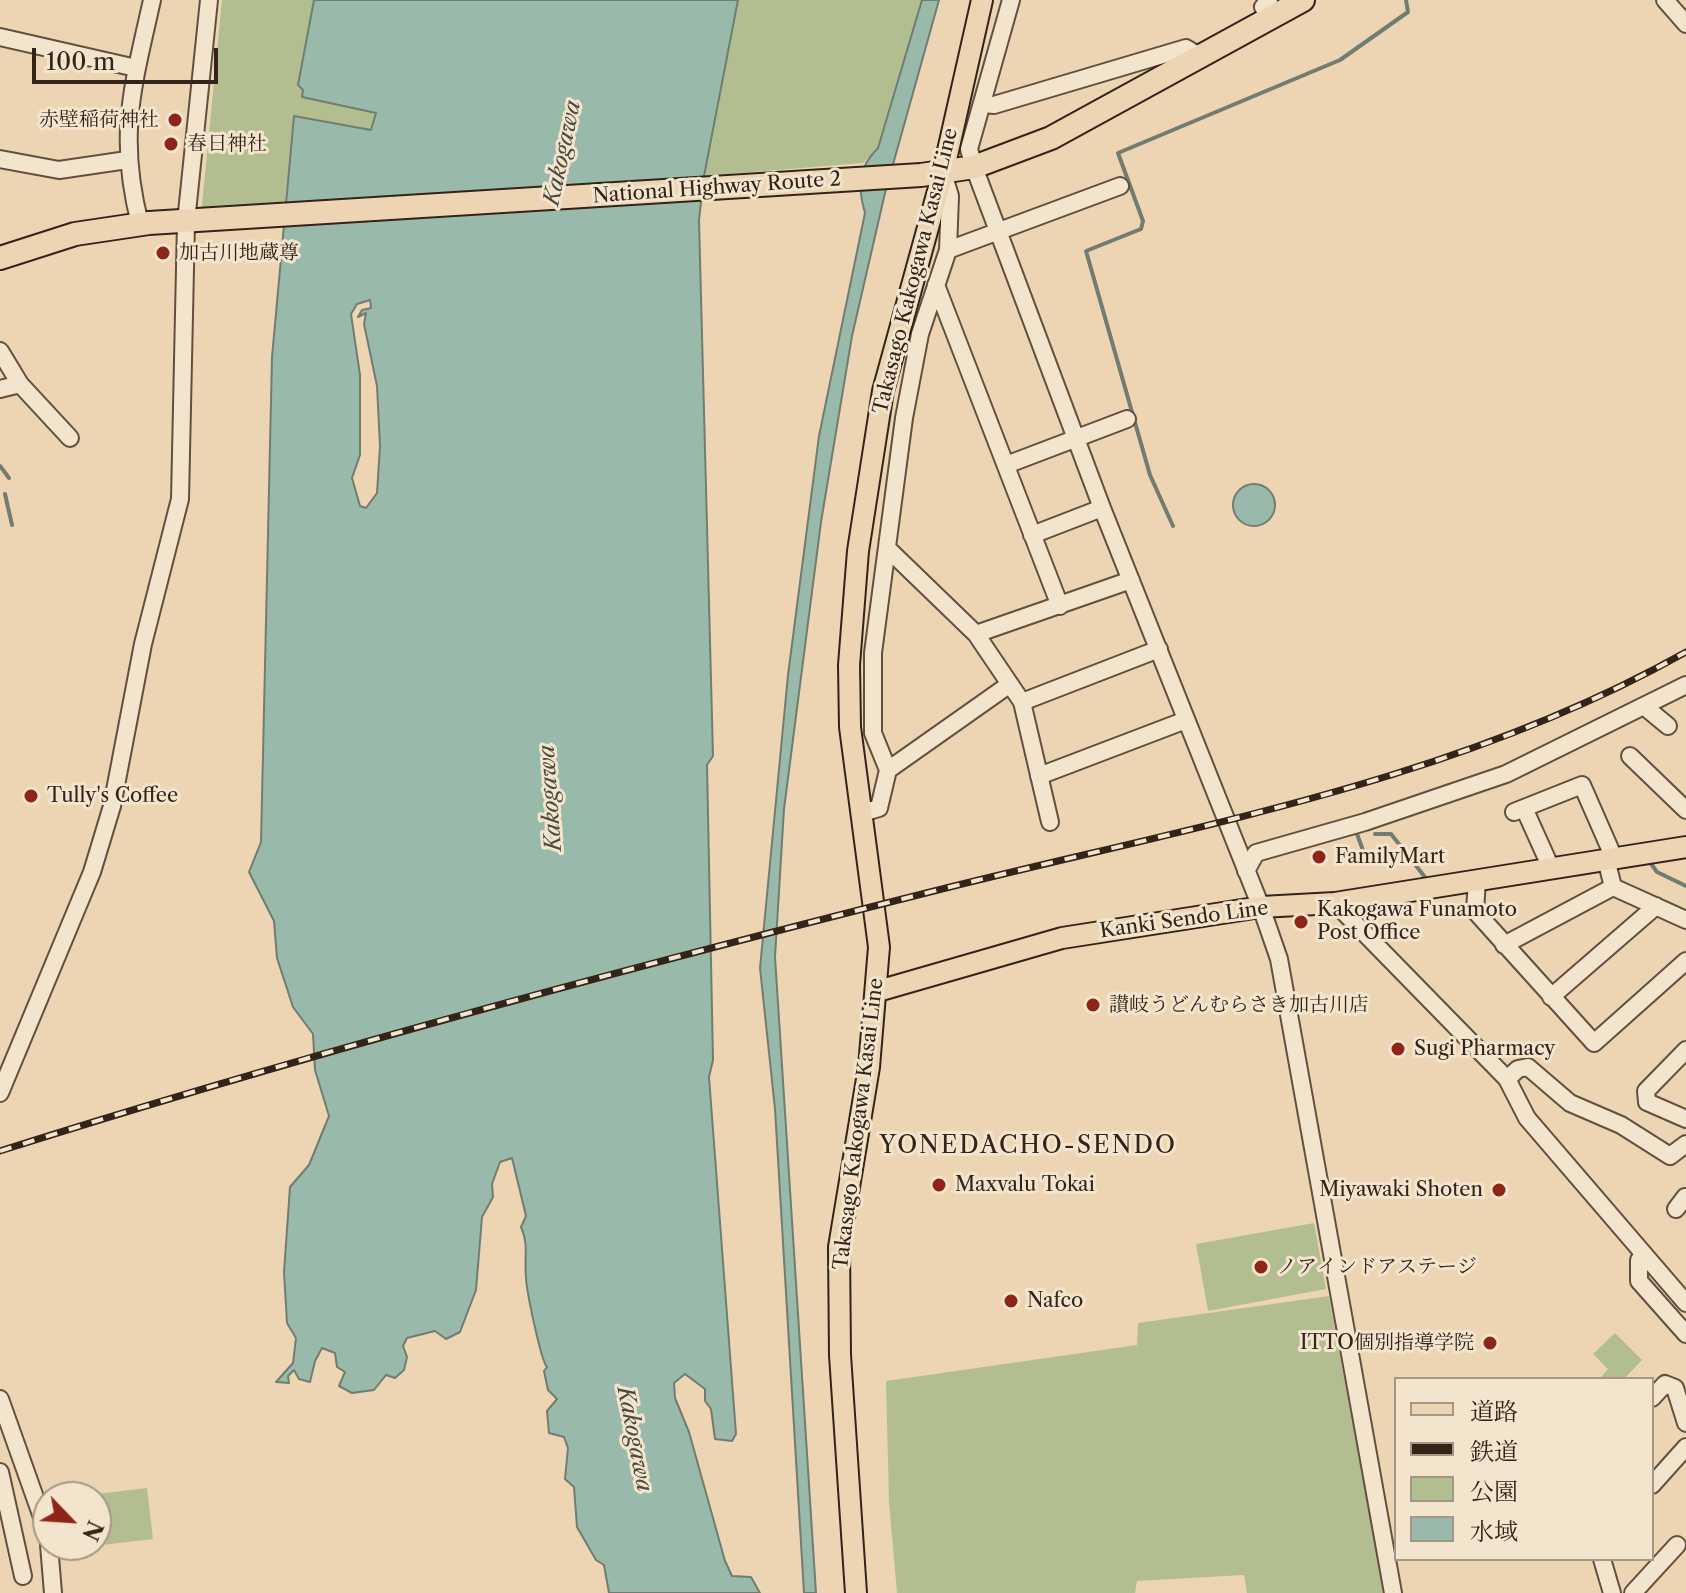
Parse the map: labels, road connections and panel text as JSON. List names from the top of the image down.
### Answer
{
  "streets": {
    "highway": ["National Highway Route 2"],
    "main road": ["Takasago Kakogawa Kasai Line", "Kanki Sendo Line"]
  },
  "crossings": [
    ["National Highway Route 2", "Takasago Kakogawa Kasai Line"],
    ["Takasago Kakogawa Kasai Line", "Kanki Sendo Line"]
  ],
  "districts": ["YONEDACHO-SENDO"],
  "water": ["Kakogawa"],
  "places": [
    "赤壁稲荷神社",
    "春日神社",
    "加古川地蔵尊",
    "Tully's Coffee",
    "FamilyMart",
    "Kakogawa Funamoto Post Office",
    "讃岐うどんむらさき加古川店",
    "Sugi Pharmacy",
    "Maxvalu Tokai",
    "Miyawaki Shoten",
    "ノアインドアステージ",
    "Nafco",
    "ITTO個別指導学院"
  ],
  "legend": [
    "道路",
    "鉄道",
    "公園",
    "水域"
  ],
  "scale_bar": "100 m",
  "north": "bottom right"
}
